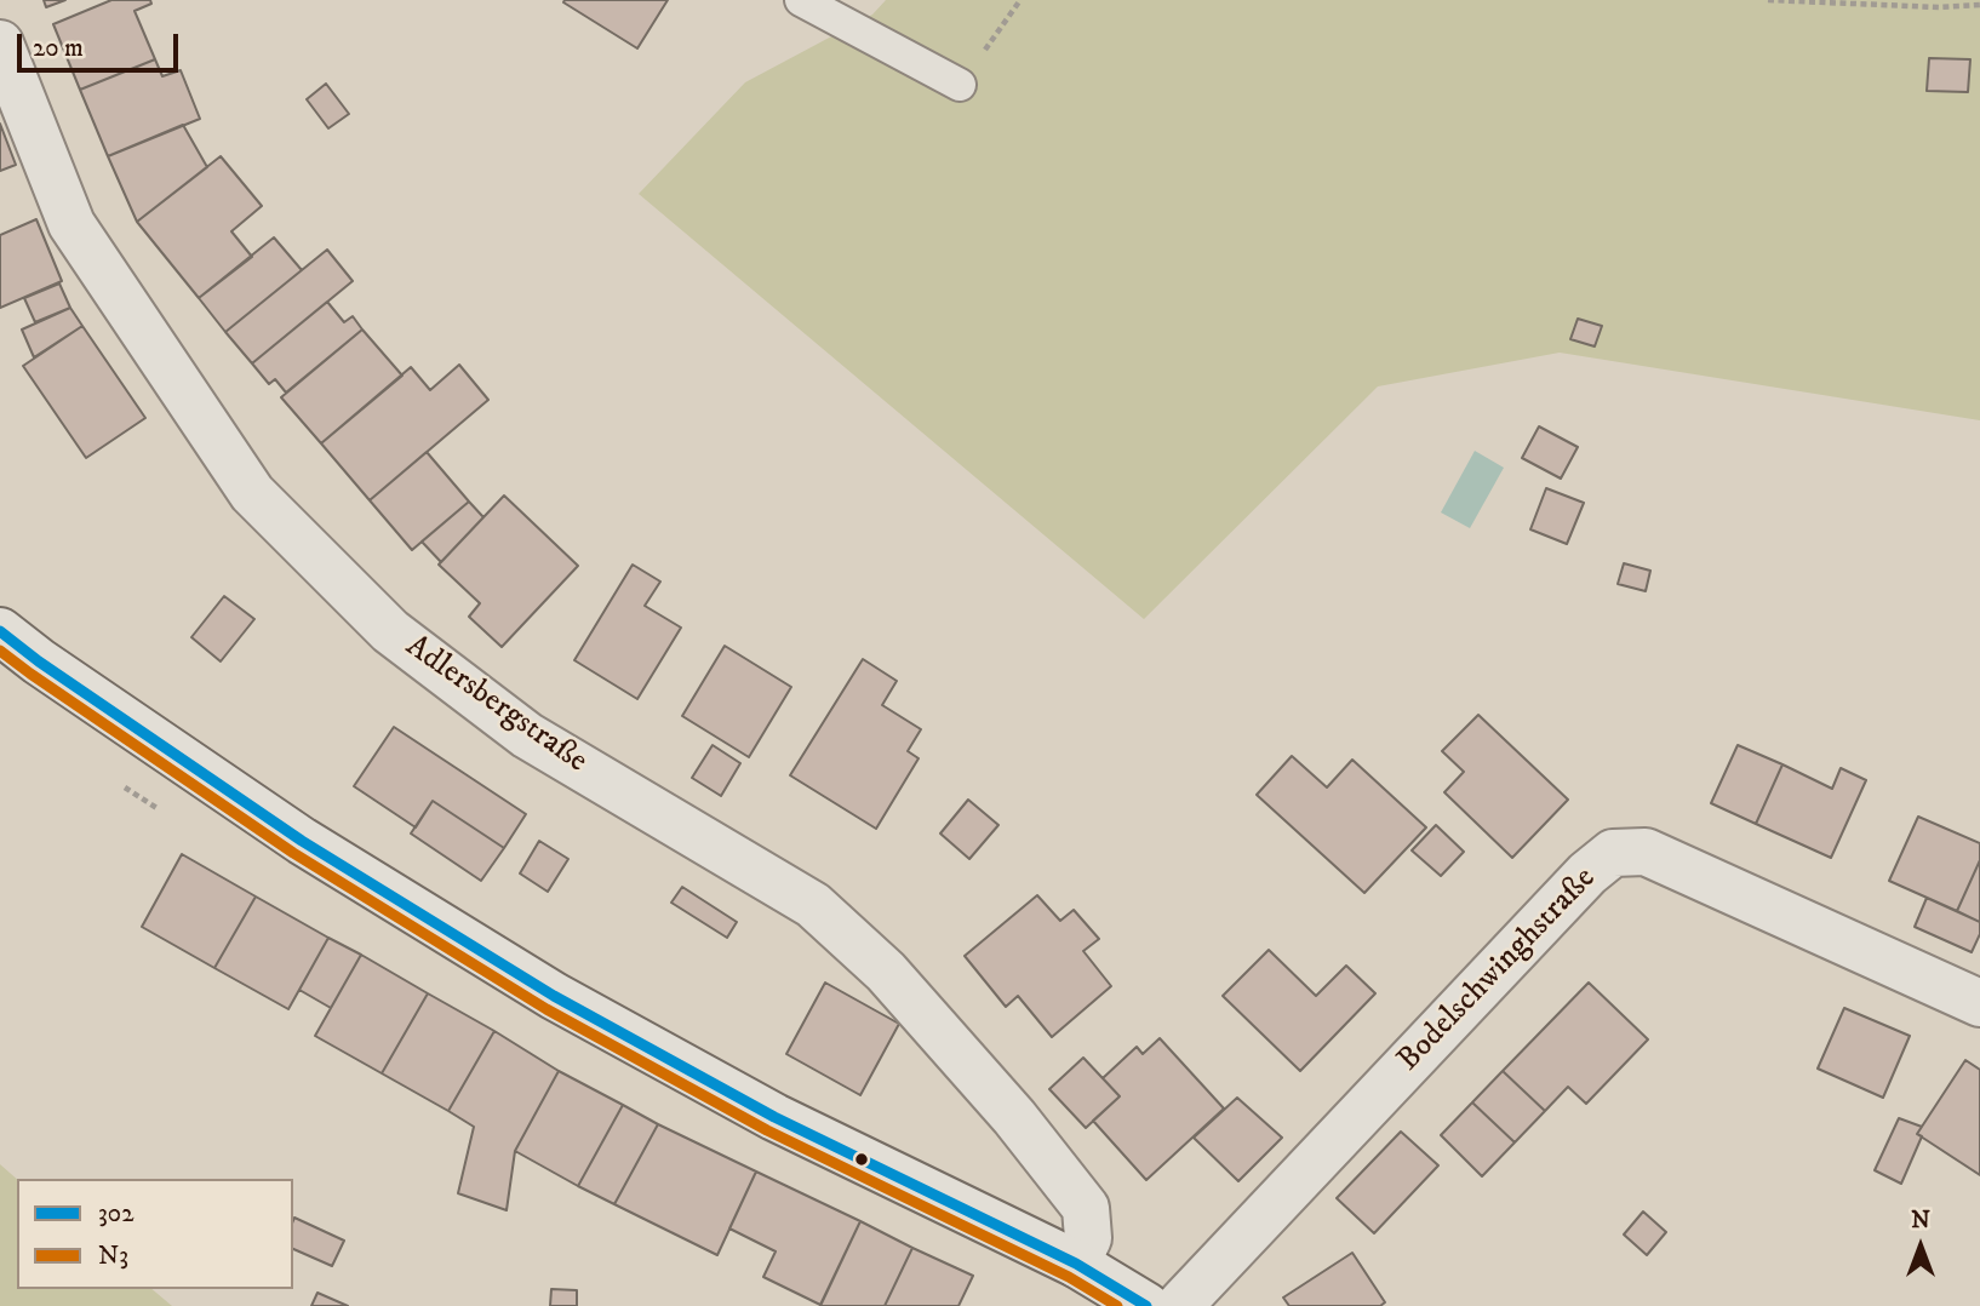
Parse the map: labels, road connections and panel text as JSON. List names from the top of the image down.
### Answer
{
  "streets": {
    "street": ["Adlersbergstraße", "Bodelschwinghstraße"]
  },
  "lines": ["transit line 302", "transit line N3"],
  "legend": ["302", "N3"],
  "scale_bar": "20 m",
  "north": "top"
}
